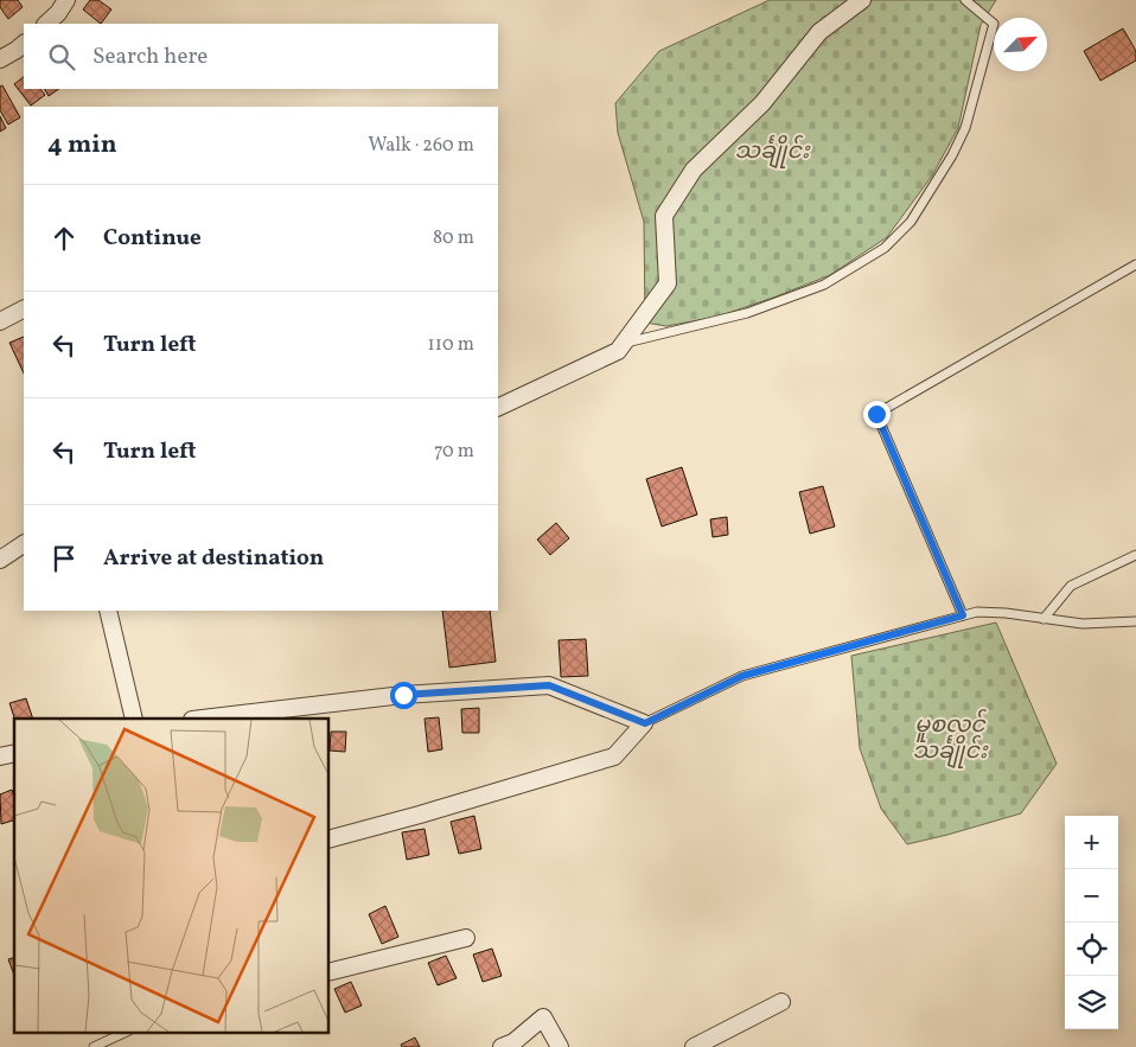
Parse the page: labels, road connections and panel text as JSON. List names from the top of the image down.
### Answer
{
  "parks": ["သင်္ချိုင်း", "မူစလင် သင်္ချိုင်း"],
  "north": "top right",
  "page": {
    "search": "Search here",
    "heading": ["4 min", "Walk · 260 m"],
    "list": [
      ["Continue", "80 m"],
      ["Turn left", "110 m"],
      ["Turn left", "70 m"],
      "Arrive at destination"
    ],
    "map_buttons": ["+", "−"]
  }
}
